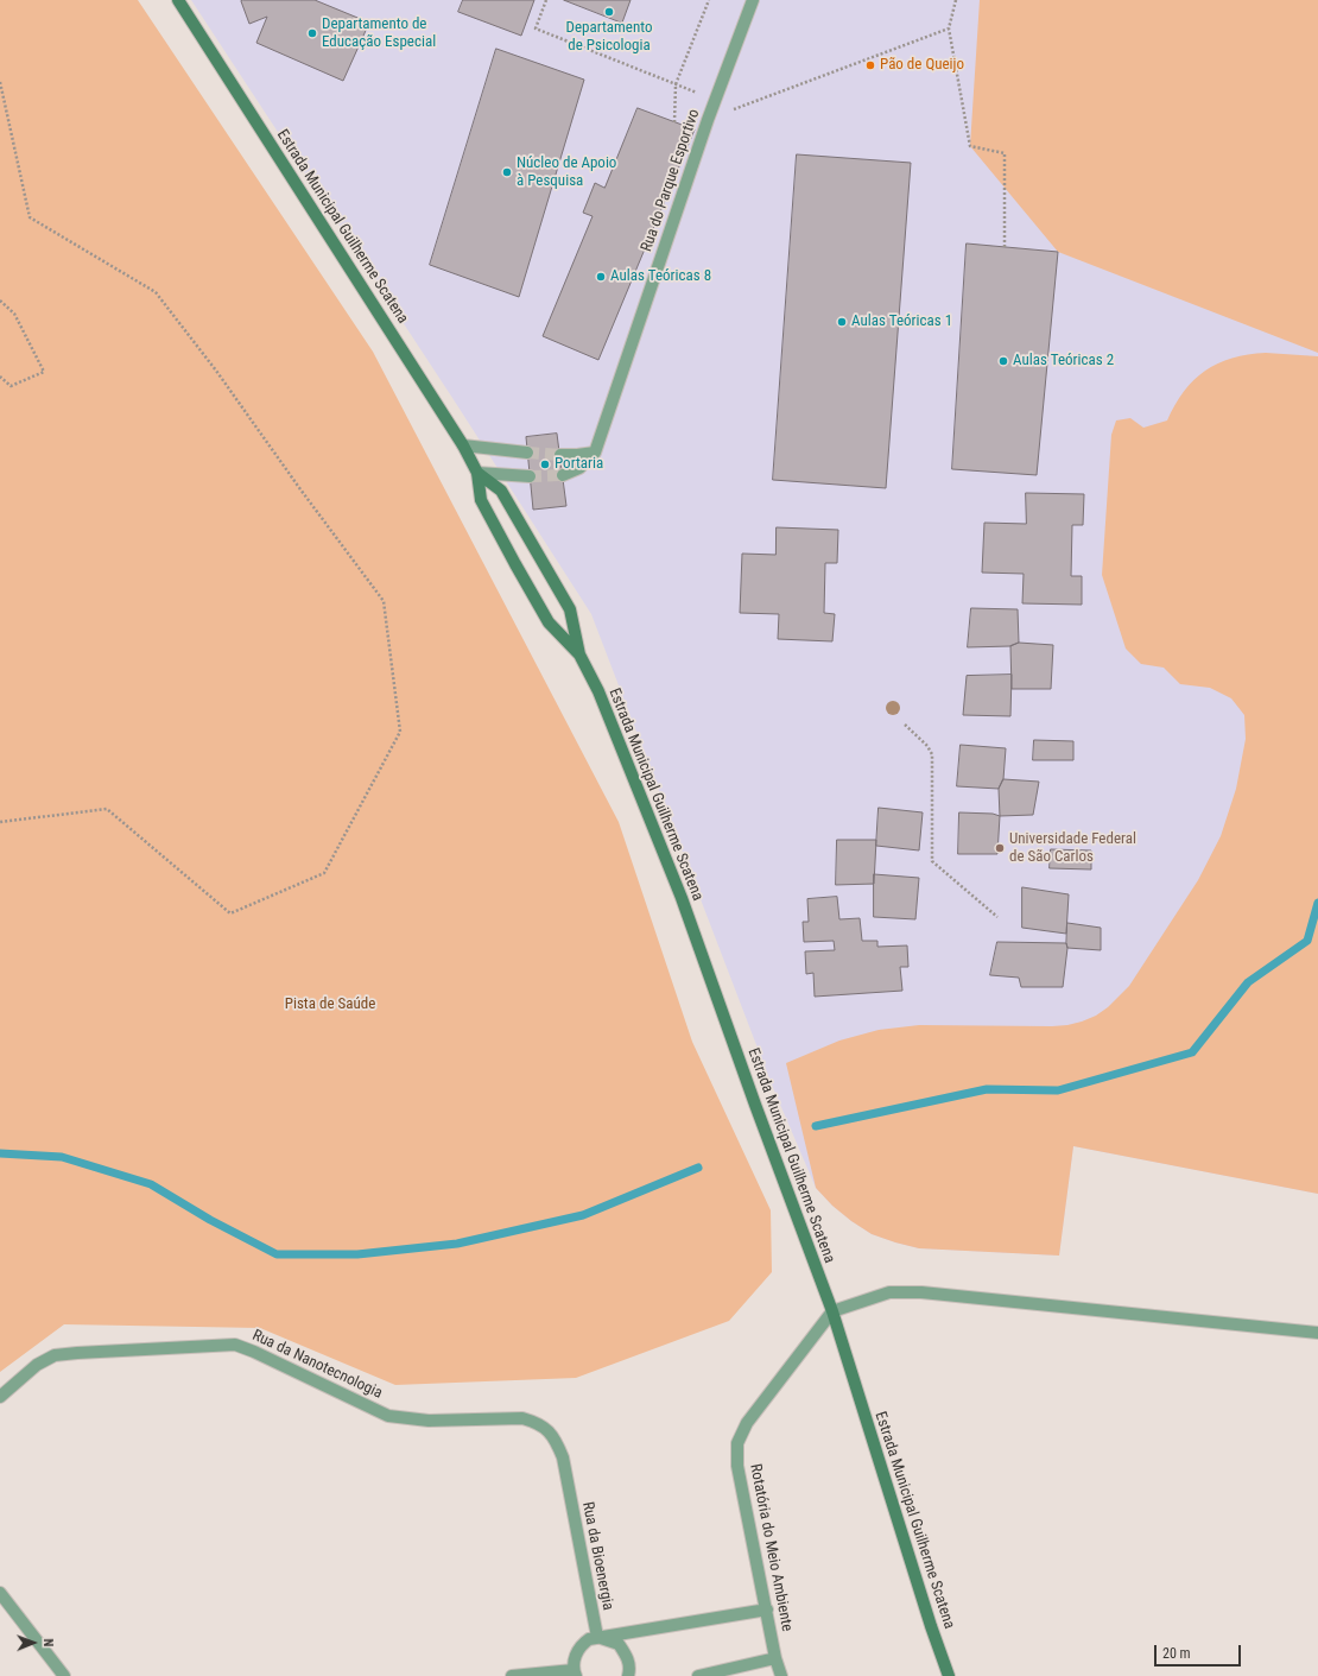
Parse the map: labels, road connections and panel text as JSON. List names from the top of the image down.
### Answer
{
  "streets": {
    "main road": ["Estrada Municipal Guilherme Scatena"],
    "street": [
      "Rua do Parque Esportivo",
      "Rua da Nanotecnologia",
      "Rotatória do Meio Ambiente",
      "Rua da Bioenergia"
    ]
  },
  "crossings": [
    ["Estrada Municipal Guilherme Scatena", "Rotatória do Meio Ambiente"],
    ["Rua da Nanotecnologia", "Rua da Bioenergia"]
  ],
  "parks": ["Pista de Saúde"],
  "places": [
    "Departamento de Psicologia",
    "Departamento de Educação Especial",
    "Pão de Queijo",
    "Núcleo de Apoio à Pesquisa",
    "Aulas Teóricas 8",
    "Aulas Teóricas 1",
    "Aulas Teóricas 2",
    "Portaria",
    "Universidade Federal de São Carlos"
  ],
  "scale_bar": "20 m",
  "north": "right"
}
